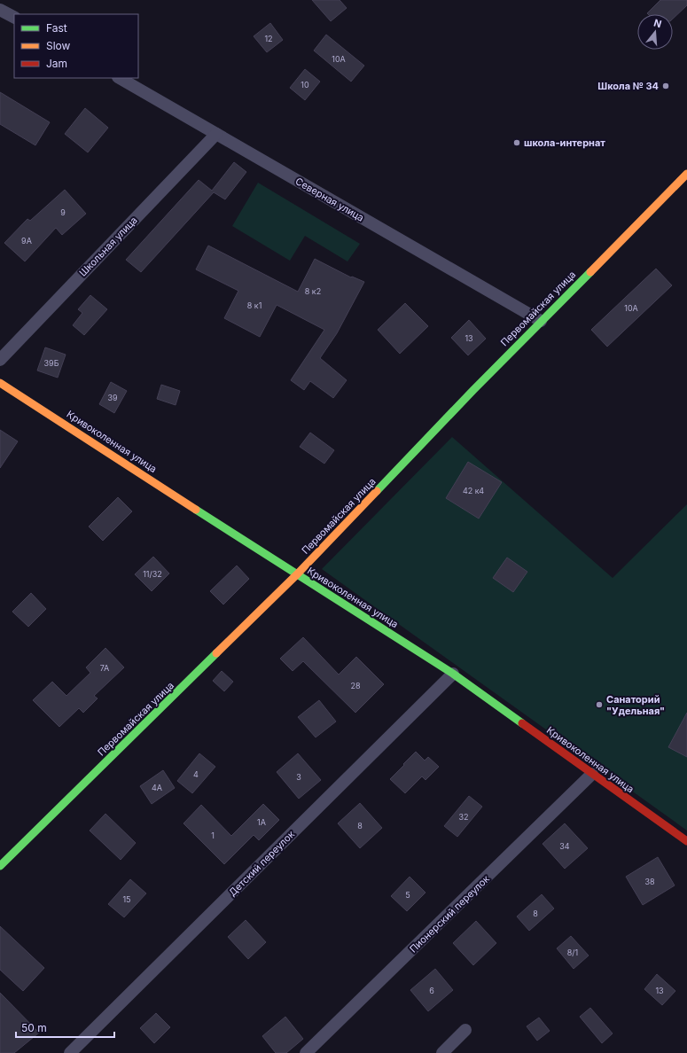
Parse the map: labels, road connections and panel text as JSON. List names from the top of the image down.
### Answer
{
  "streets": {
    "main road": ["Первомайская улица", "Кривоколенная улица"],
    "street": [
      "Северная улица",
      "Школьная улица",
      "Детский переулок",
      "Пионерский переулок"
    ]
  },
  "crossings": [
    ["Северная улица", "Школьная улица"],
    ["Северная улица", "Первомайская улица"],
    ["Первомайская улица", "Кривоколенная улица"],
    ["Кривоколенная улица", "Детский переулок"],
    ["Кривоколенная улица", "Пионерский переулок"]
  ],
  "places": ["Школа № 34", "школа-интернат", "Санаторий \"Удельная\""],
  "house_numbers": [
    "12",
    "10А",
    "10",
    "9",
    "9А",
    "8 к2",
    "8 к1",
    "10А",
    "13",
    "39Б",
    "39",
    "42 к4",
    "11/32",
    "7А",
    "28",
    "4",
    "3",
    "4А",
    "32",
    "1А",
    "8",
    "1",
    "34",
    "38",
    "5",
    "15",
    "8",
    "8/1",
    "6",
    "13"
  ],
  "legend": ["Fast", "Slow", "Jam"],
  "scale_bar": "50 m",
  "north": "top"
}
